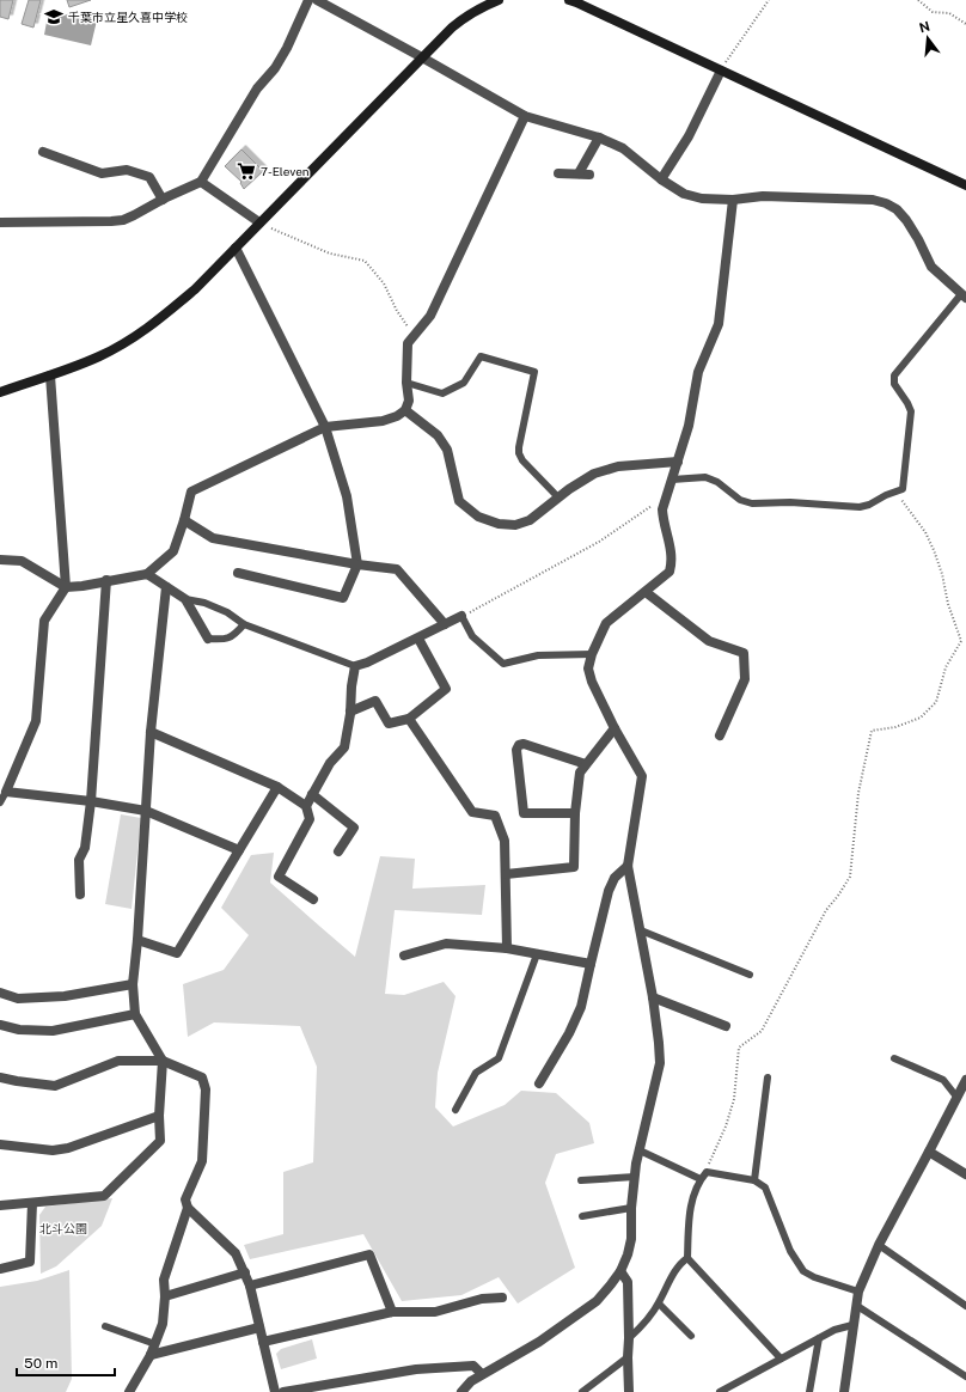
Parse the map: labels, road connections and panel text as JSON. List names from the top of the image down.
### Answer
{
  "parks": ["北斗公園"],
  "places": {
    "school or university": ["千葉市立星久喜中学校"],
    "supermarket": ["7-Eleven"]
  },
  "scale_bar": "50 m",
  "north": "top"
}
